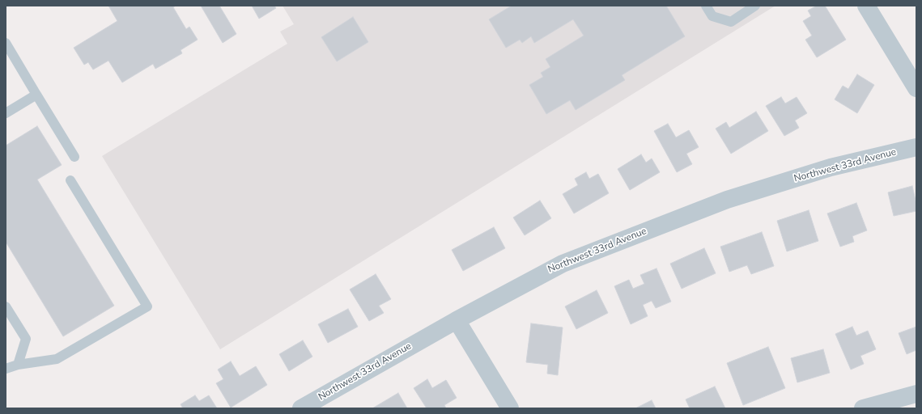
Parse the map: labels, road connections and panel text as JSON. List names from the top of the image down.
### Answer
{
  "streets": {
    "street": ["Northwest 33rd Avenue"]
  }
}
